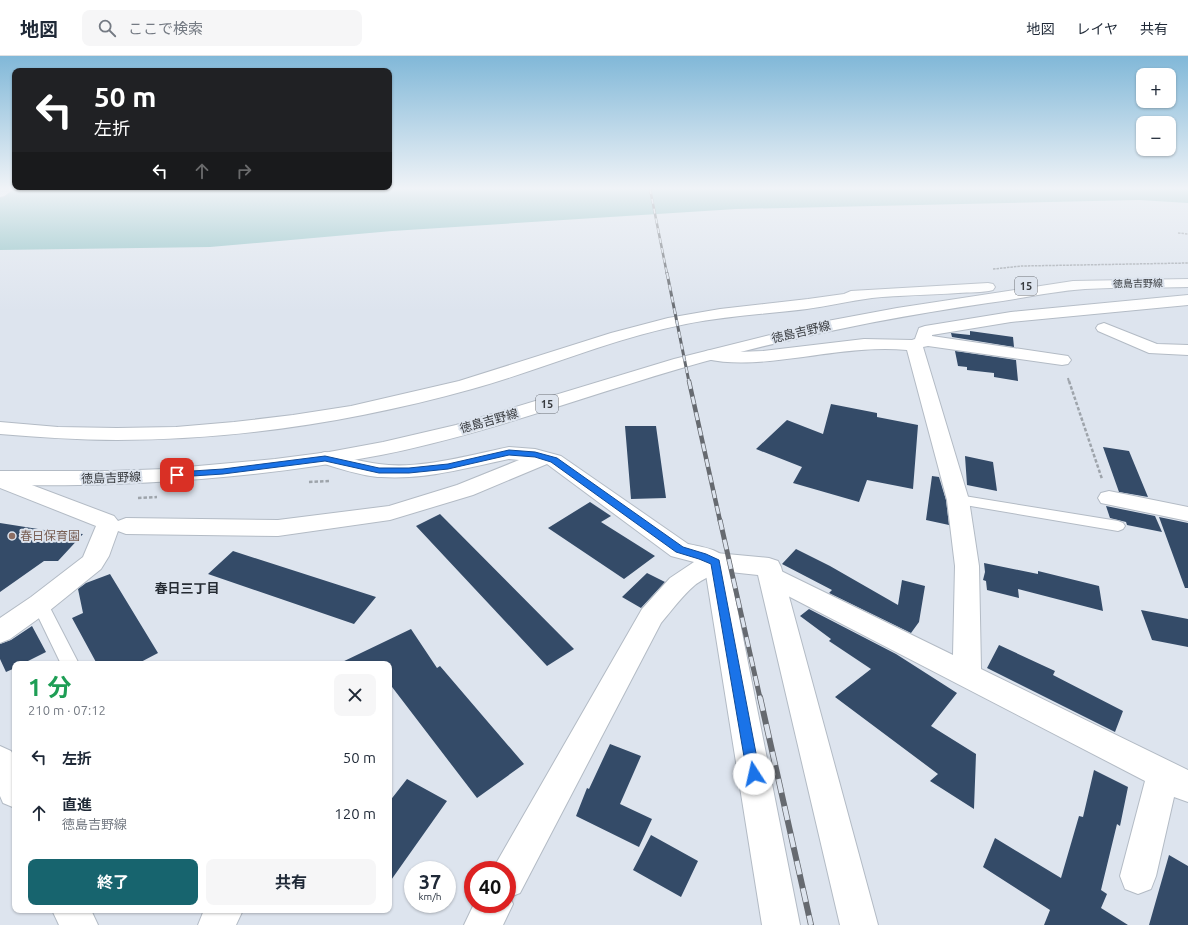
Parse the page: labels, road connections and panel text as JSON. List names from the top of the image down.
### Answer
{
  "streets": {
    "street": ["徳島吉野線", "15"]
  },
  "districts": ["春日三丁目"],
  "places": ["春日保育園"],
  "page": {
    "header": "地図",
    "search": "ここで検索",
    "nav": ["地図", "レイヤ", "共有"],
    "map_buttons": ["+", "−"],
    "turn": ["50 m", "左折"],
    "heading": ["1 分", "210 m · 07:12"],
    "list": [
      {
        "name": "左折",
        "value": "50 m"
      },
      {
        "name": "直進",
        "note": "徳島吉野線",
        "value": "120 m"
      }
    ],
    "buttons": ["終了", "共有"],
    "speed": "37 km/h",
    "limit": "40"
  }
}
